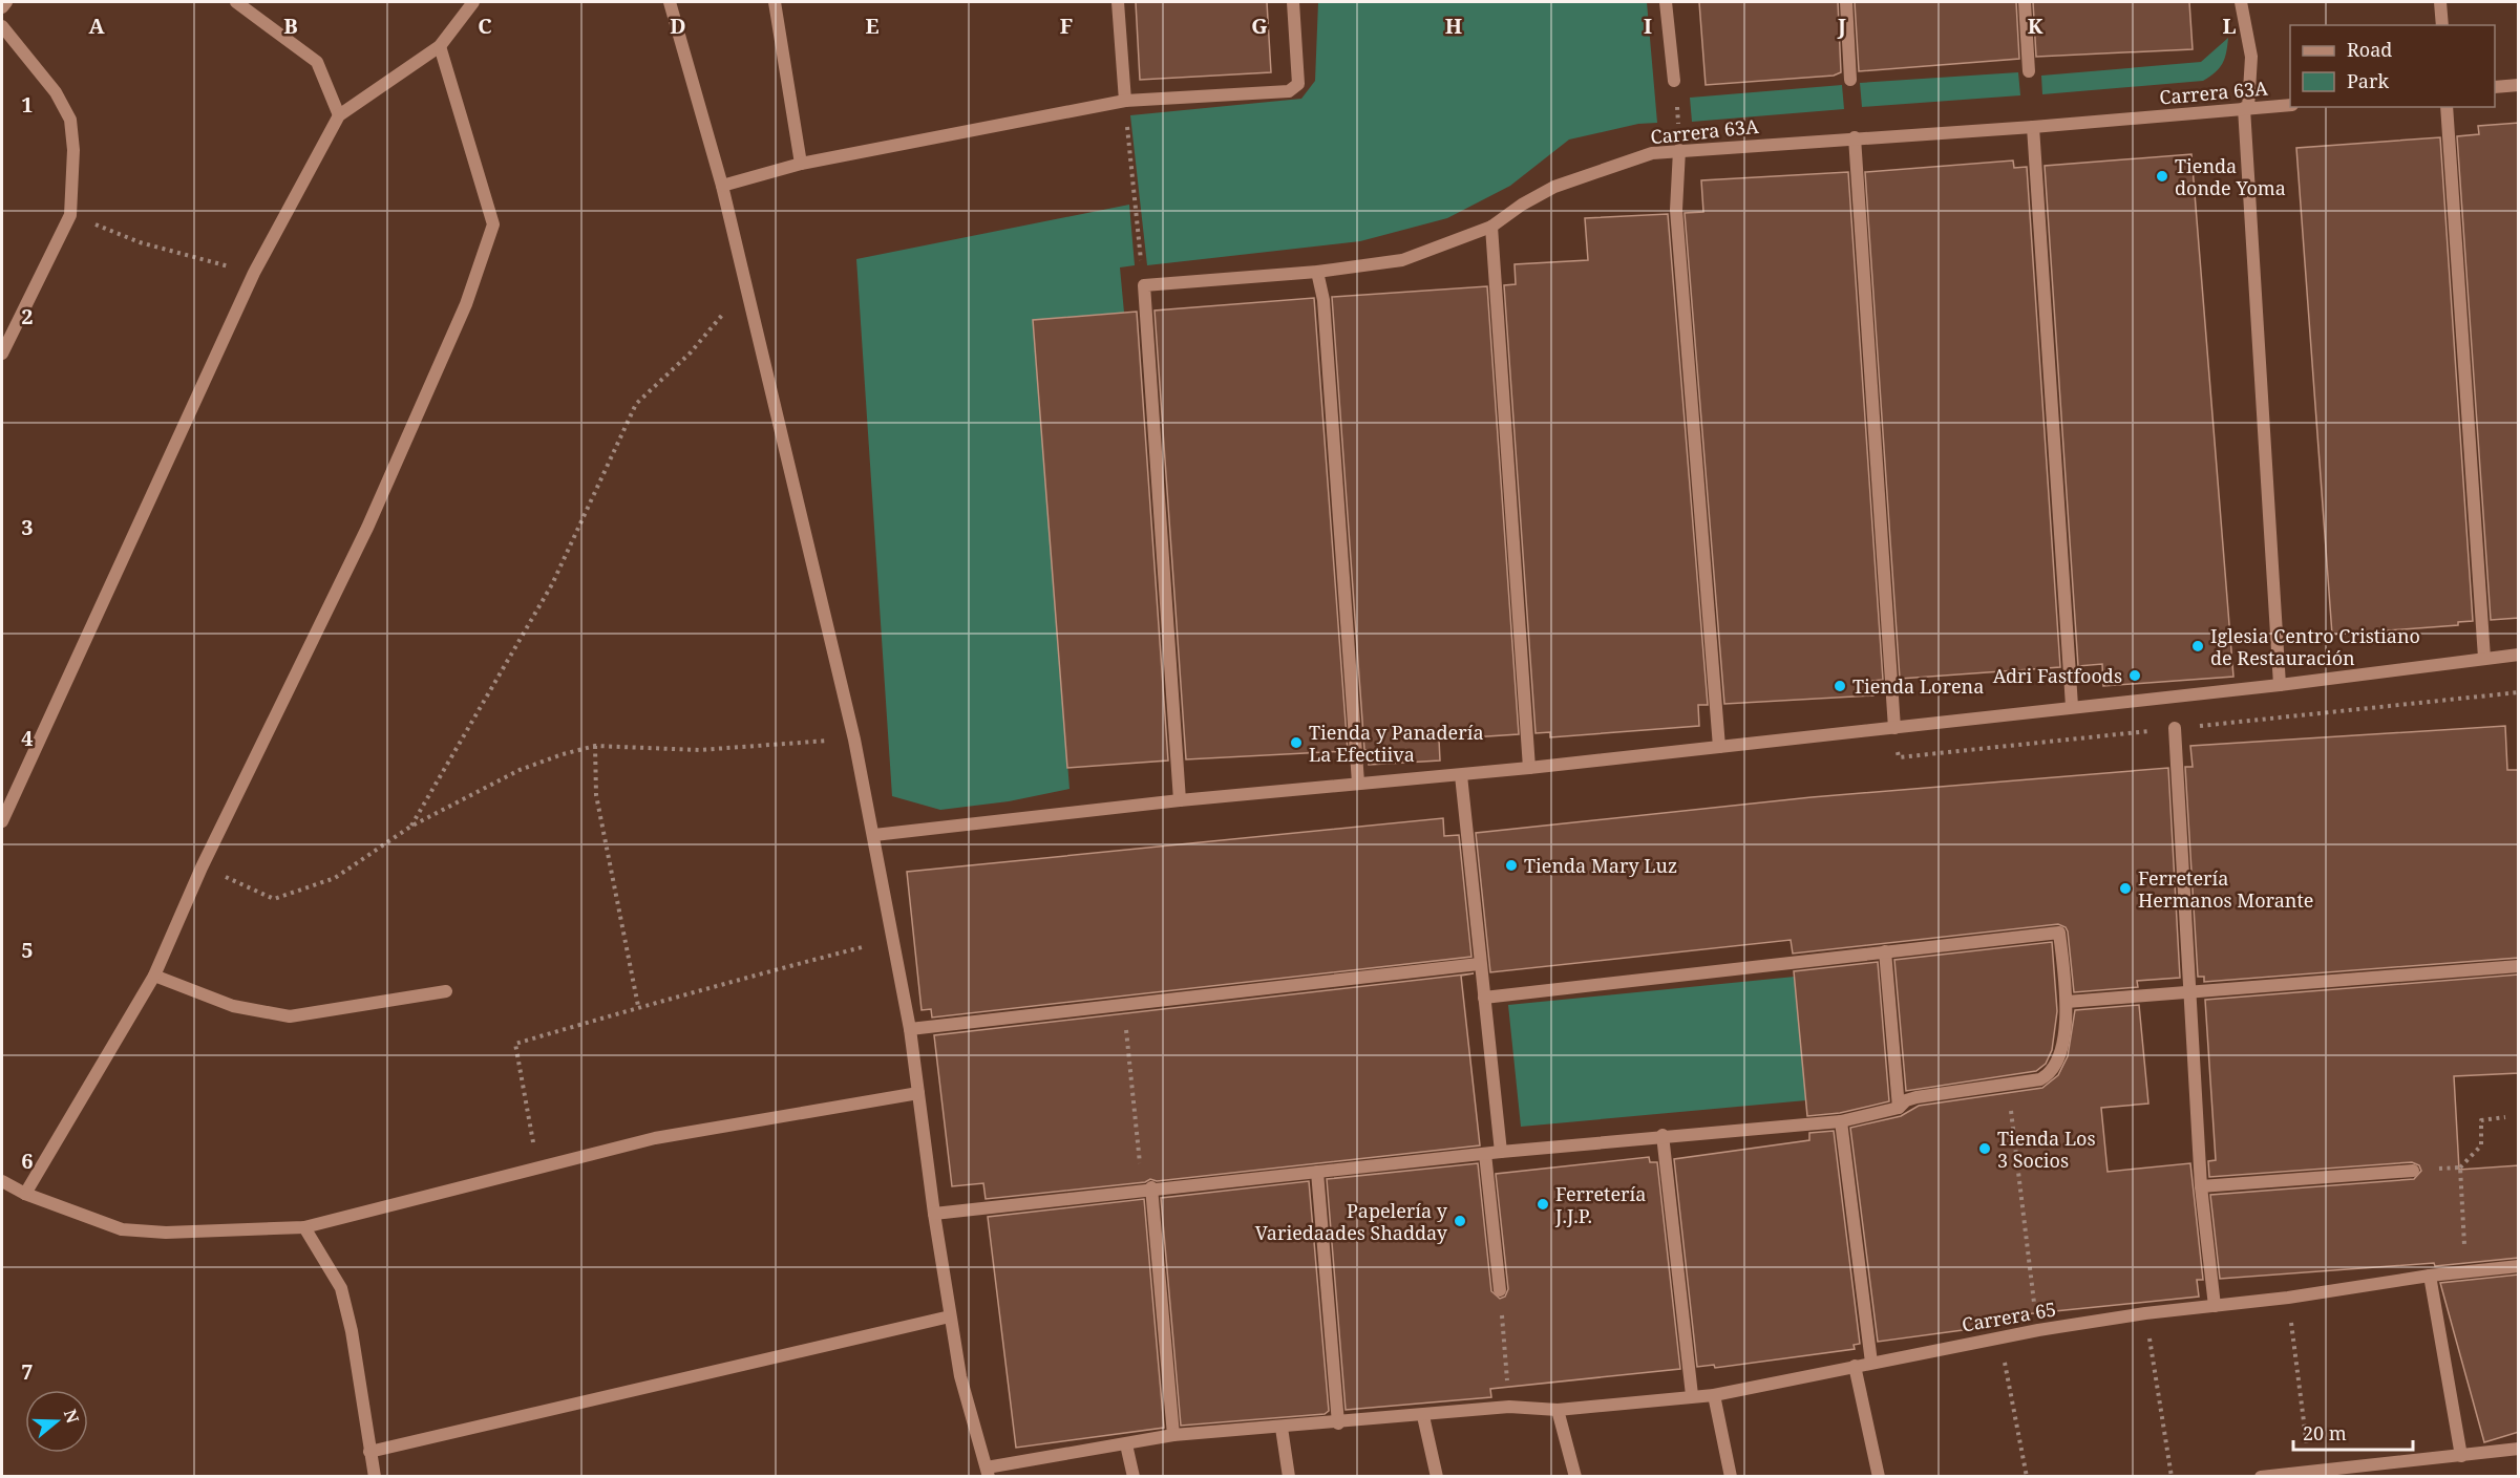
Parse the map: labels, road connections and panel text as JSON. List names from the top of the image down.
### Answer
{
  "streets": {
    "street": ["Carrera 63A", "Carrera 65"]
  },
  "places": [
    "Tienda donde Yoma",
    "Iglesia Centro Cristiano de Restauración",
    "Adri Fastfoods",
    "Tienda Lorena",
    "Tienda y Panadería La Efectiiva",
    "Tienda Mary Luz",
    "Ferretería Hermanos Morante",
    "Tienda Los 3 Socios",
    "Ferretería J.J.P.",
    "Papelería y Variedaades Shadday"
  ],
  "legend": ["Road", "Park"],
  "scale_bar": "20 m",
  "north": "right",
  "grid": {
    "columns": [
      "A",
      "B",
      "C",
      "D",
      "E",
      "F",
      "G",
      "H",
      "I",
      "J",
      "K",
      "L"
    ],
    "rows": [
      "1",
      "2",
      "3",
      "4",
      "5",
      "6",
      "7"
    ]
  }
}
